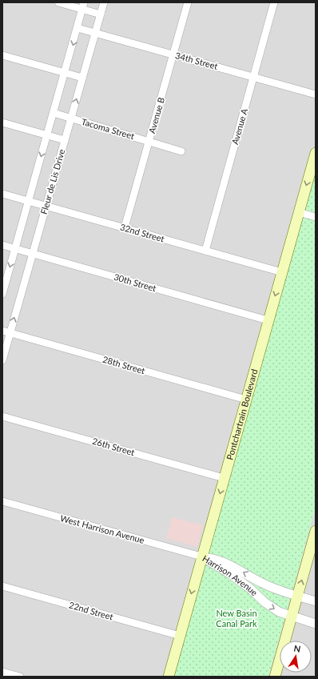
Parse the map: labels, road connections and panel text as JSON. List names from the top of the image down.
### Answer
{
  "streets": {
    "main road": ["Pontchartrain Boulevard"],
    "street": [
      "34th Street",
      "Avenue B",
      "Avenue A",
      "Tacoma Street",
      "Fleur de Lis Drive",
      "32nd Street",
      "30th Street",
      "28th Street",
      "26th Street",
      "West Harrison Avenue",
      "Harrison Avenue",
      "22nd Street"
    ]
  },
  "crossings": [
    ["34th Street", "Avenue B"],
    ["34th Street", "Avenue A"],
    ["34th Street", "Fleur de Lis Drive"],
    ["Avenue B", "Tacoma Street"],
    ["Avenue B", "32nd Street"],
    ["Avenue A", "32nd Street"],
    ["Tacoma Street", "Fleur de Lis Drive"],
    ["Fleur de Lis Drive", "32nd Street"],
    ["Fleur de Lis Drive", "30th Street"],
    ["Fleur de Lis Drive", "28th Street"],
    ["32nd Street", "Pontchartrain Boulevard"],
    ["30th Street", "Pontchartrain Boulevard"],
    ["28th Street", "Pontchartrain Boulevard"],
    ["Pontchartrain Boulevard", "26th Street"],
    ["Pontchartrain Boulevard", "West Harrison Avenue"],
    ["Pontchartrain Boulevard", "Harrison Avenue"],
    ["Pontchartrain Boulevard", "22nd Street"],
    ["West Harrison Avenue", "Harrison Avenue"]
  ],
  "one_way": ["Pontchartrain Boulevard"],
  "parks": ["New Basin Canal Park"],
  "north": "top"
}
